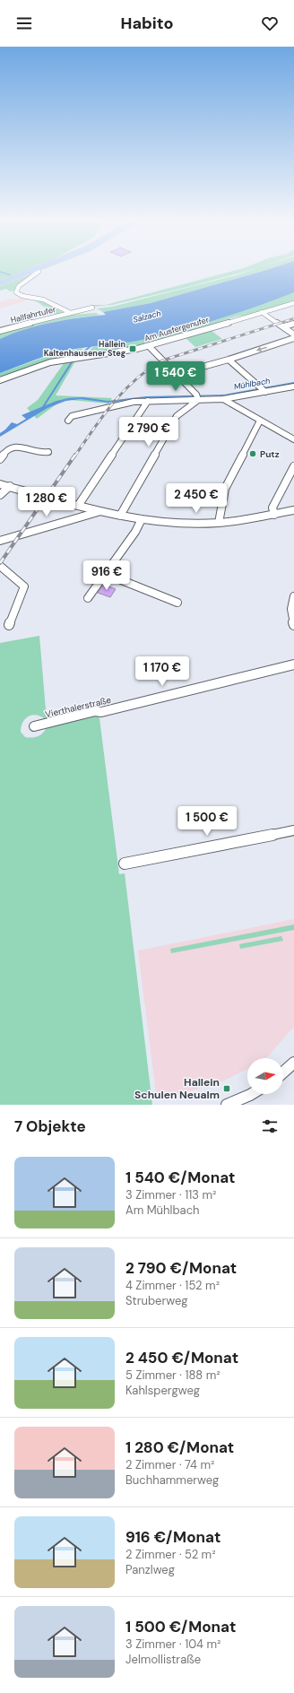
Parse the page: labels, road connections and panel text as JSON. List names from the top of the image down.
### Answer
{
  "streets": {
    "street": ["Hallfahrtufer", "Am Ausfergenufer", "Vierthalerstraße"]
  },
  "water": ["Salzach", "Mühlbach"],
  "places": {
    "transit": ["Hallein Kaltenhausener Steg", "Hallein Schulen Neualm"],
    "other": ["Putz"]
  },
  "north": "right",
  "page": {
    "header": "Habito",
    "price": [
      "1 540 €",
      "2 790 €",
      "2 450 €",
      "1 280 €",
      "916 €",
      "1 170 €",
      "1 500 €"
    ],
    "heading": "7 Objekte",
    "list": [
      {
        "name": "1 540 €/Monat",
        "note": "3 Zimmer · 113 m² · Am Mühlbach"
      },
      {
        "name": "2 790 €/Monat",
        "note": "4 Zimmer · 152 m² · Struberweg"
      },
      {
        "name": "2 450 €/Monat",
        "note": "5 Zimmer · 188 m² · Kahlspergweg"
      },
      {
        "name": "1 280 €/Monat",
        "note": "2 Zimmer · 74 m² · Buchhammerweg"
      },
      {
        "name": "916 €/Monat",
        "note": "2 Zimmer · 52 m² · Panzlweg"
      },
      {
        "name": "1 500 €/Monat",
        "note": "3 Zimmer · 104 m² · Jelmollistraße"
      }
    ]
  }
}
